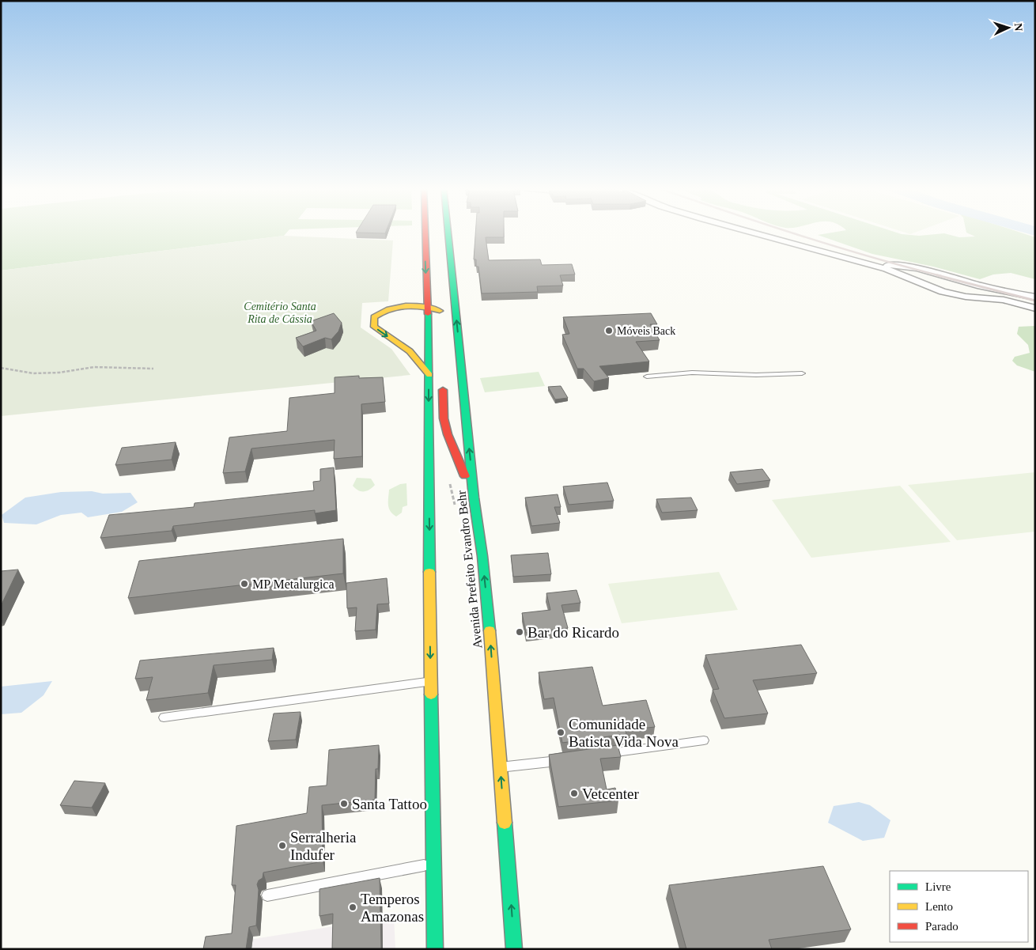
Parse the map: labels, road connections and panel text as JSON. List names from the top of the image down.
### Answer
{
  "streets": {
    "highway": ["Avenida Prefeito Evandro Behr"]
  },
  "parks": ["Cemitério Santa Rita de Cássia"],
  "places": [
    "Móveis Back",
    "MP Metalurgica",
    "Bar do Ricardo",
    "Comunidade Batista Vida Nova",
    "Vetcenter",
    "Santa Tattoo",
    "Serralheria Indufer",
    "Temperos Amazonas"
  ],
  "legend": ["Livre", "Lento", "Parado"],
  "north": "right"
}
